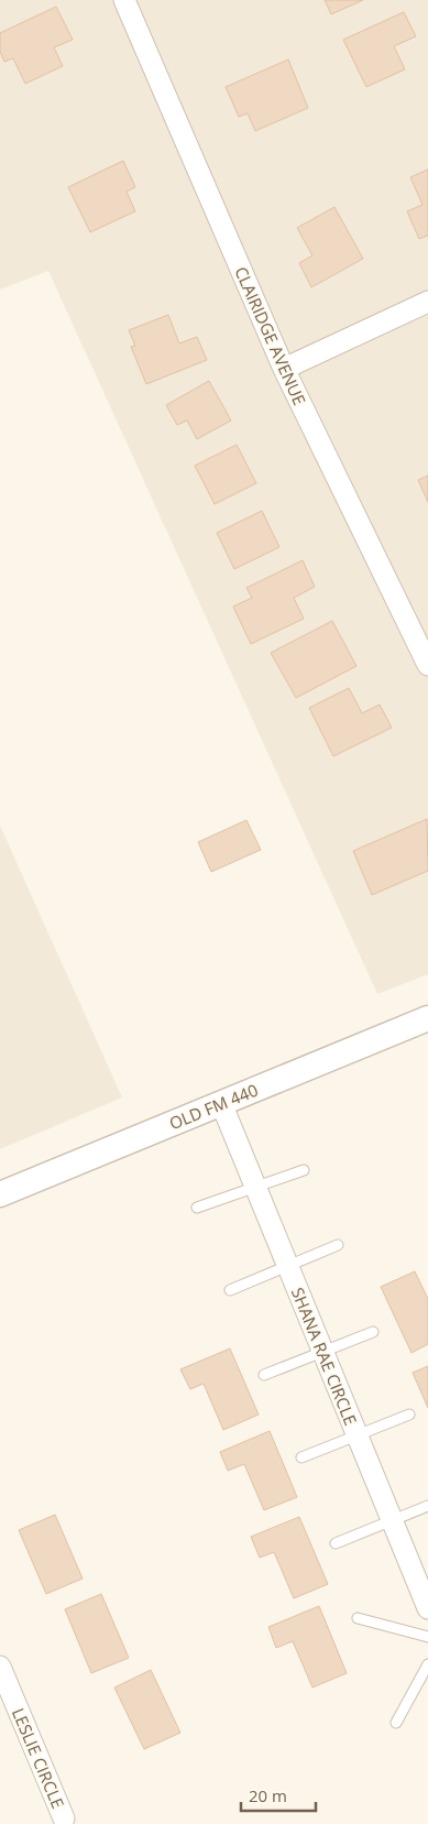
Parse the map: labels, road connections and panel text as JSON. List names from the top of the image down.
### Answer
{
  "streets": {
    "street": [
      "CLAIRIDGE AVENUE",
      "OLD FM 440",
      "SHANA RAE CIRCLE",
      "LESLIE CIRCLE"
    ]
  },
  "crossings": [
    ["OLD FM 440", "SHANA RAE CIRCLE"]
  ],
  "scale_bar": "20 m"
}
